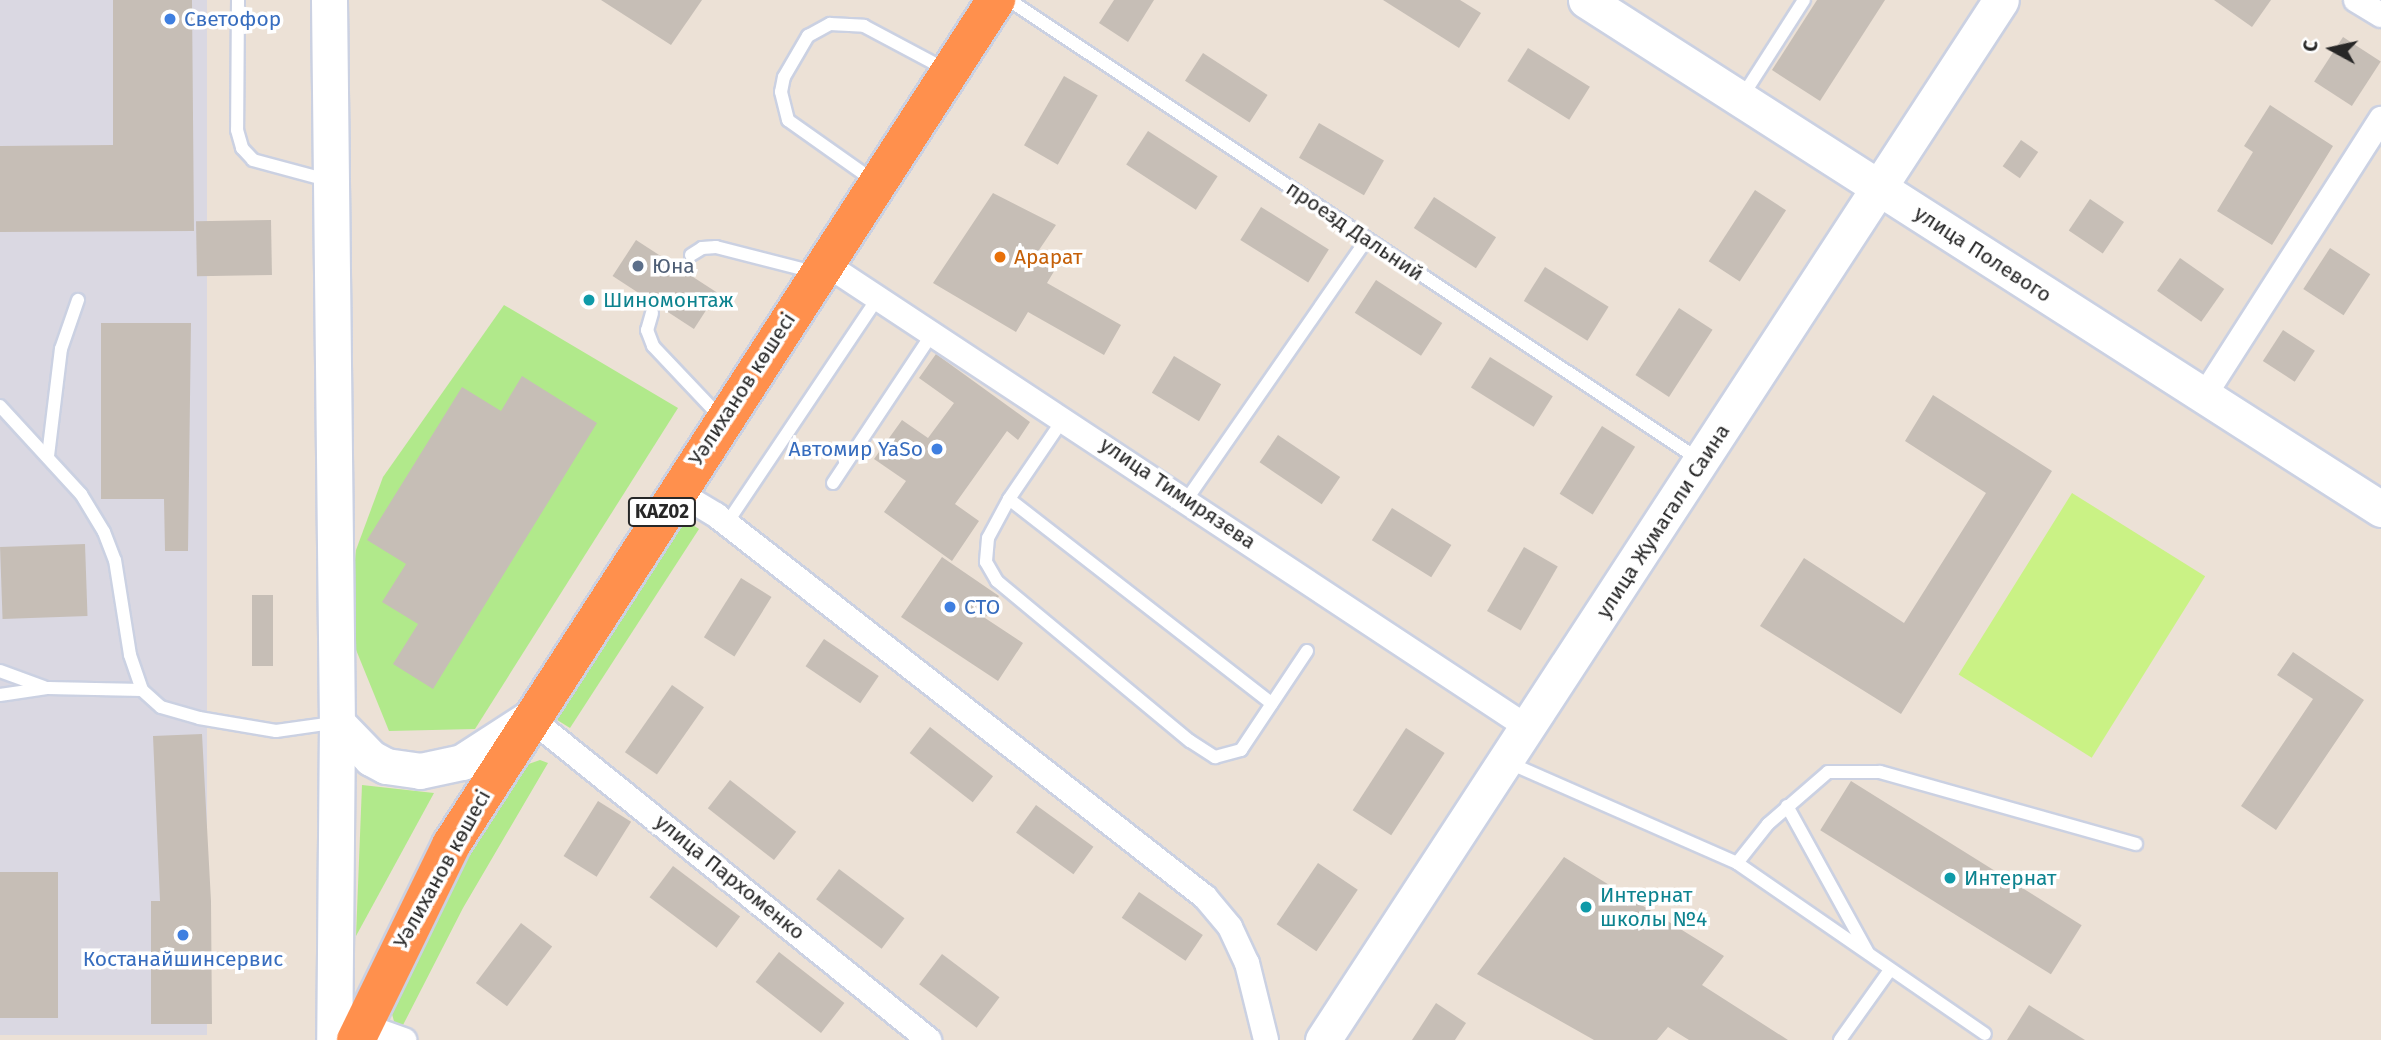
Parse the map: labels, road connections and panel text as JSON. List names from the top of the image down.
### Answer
{
  "streets": {
    "highway": ["Уәлиханов көшесі", "KАZ02"],
    "street": [
      "улица Полевого",
      "улица Тимирязева",
      "улица Жумагали Саина",
      "улица Пархоменко"
    ],
    "lane": ["проезд Дальний"]
  },
  "crossings": [
    ["проезд Дальний", "улица Жумагали Саина"],
    ["улица Полевого", "улица Жумагали Саина"],
    ["Уәлиханов көшесі", "улица Тимирязева"],
    ["Уәлиханов көшесі", "улица Пархоменко"],
    ["улица Тимирязева", "улица Жумагали Саина"]
  ],
  "places": [
    "Светофор",
    "Арарат",
    "Юна",
    "Шиномонтаж",
    "Автомир YaSo",
    "СТО",
    "Интернат",
    "Интернат школы №4",
    "Костанайшинсервис"
  ],
  "north": "left"
}
